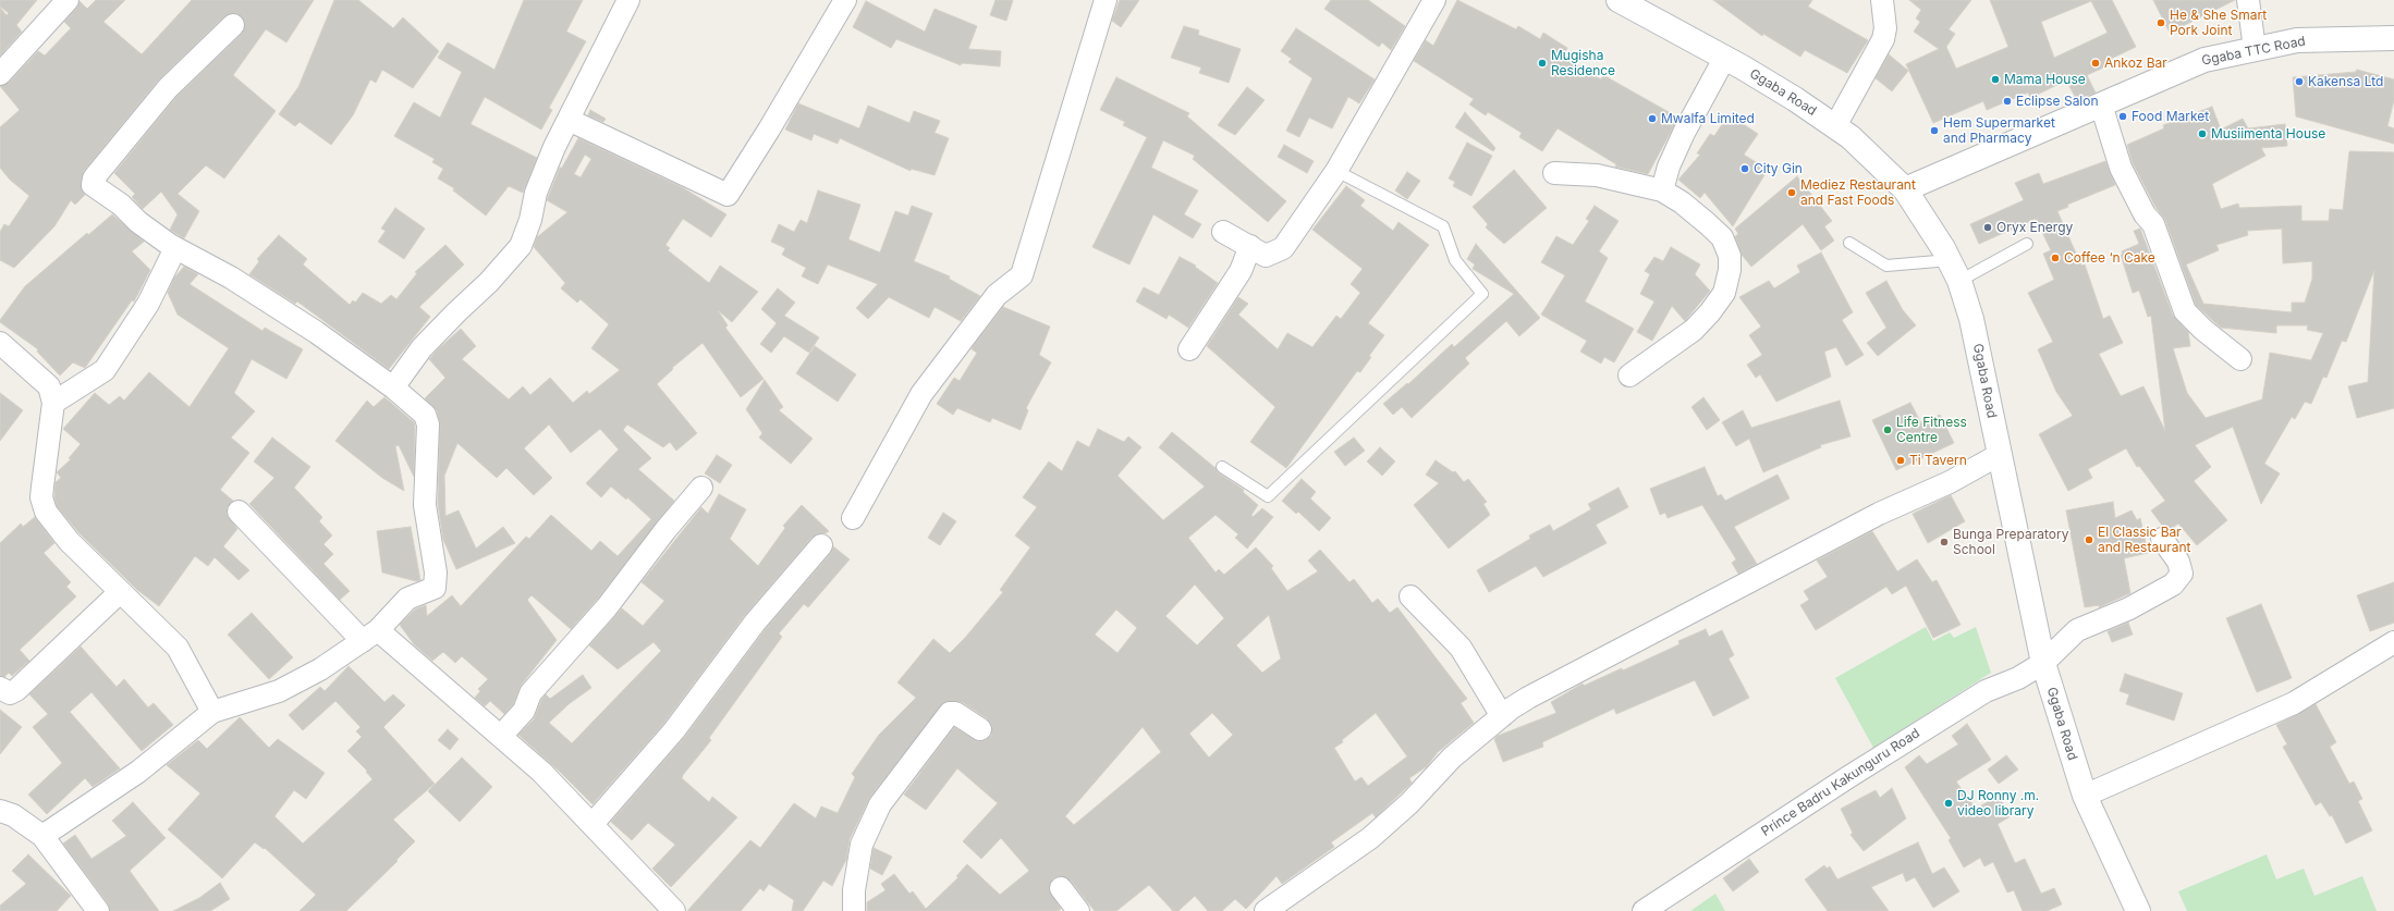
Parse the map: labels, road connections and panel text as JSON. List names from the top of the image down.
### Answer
{
  "streets": {
    "main road": ["Ggaba TTC Road", "Ggaba Road"],
    "street": ["Prince Badru Kakunguru Road"]
  },
  "crossings": [
    ["Ggaba TTC Road", "Ggaba Road"],
    ["Ggaba Road", "Prince Badru Kakunguru Road"]
  ],
  "places": [
    "He & She Smart Pork Joint",
    "Mugisha Residence",
    "Ankoz Bar",
    "Mama House",
    "Kakensa Ltd",
    "Eclipse Salon",
    "Food Market",
    "Mwalfa Limited",
    "Hem Supermarket and Pharmacy",
    "Musiimenta House",
    "City Gin",
    "Mediez Restaurant and Fast Foods",
    "Oryx Energy",
    "Coffee ‘n Cake",
    "Life Fitness Centre",
    "Ti Tavern",
    "El Classic Bar and Restaurant",
    "Bunga Preparatory School",
    "DJ Ronny .m. video library"
  ]
}
